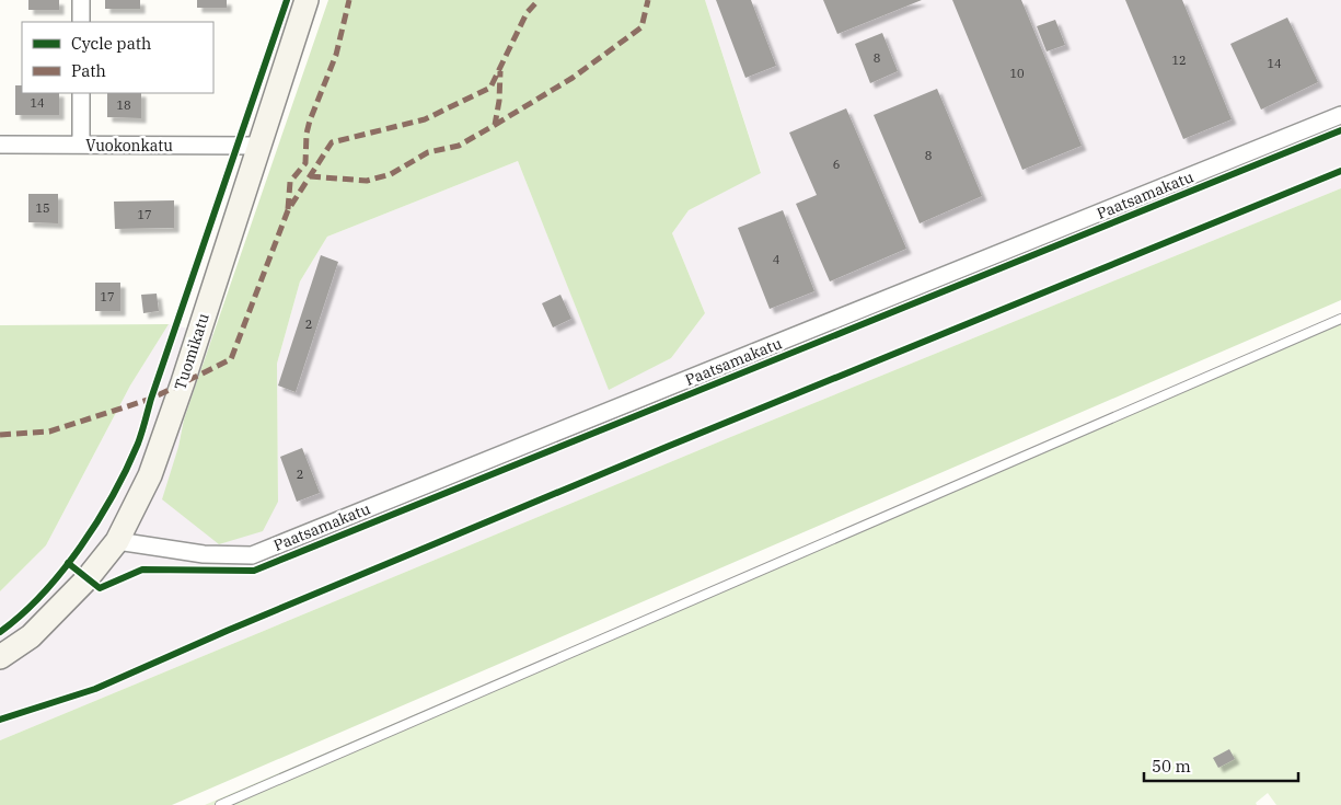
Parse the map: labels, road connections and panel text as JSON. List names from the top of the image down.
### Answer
{
  "streets": {
    "street": ["Vuokonkatu", "Paatsamakatu", "Tuomikatu"]
  },
  "crossings": [
    ["Vuokonkatu", "Tuomikatu"],
    ["Paatsamakatu", "Tuomikatu"]
  ],
  "house_numbers": [
    "8",
    "12",
    "14",
    "10",
    "14",
    "18",
    "8",
    "6",
    "15",
    "17",
    "4",
    "17",
    "2",
    "2"
  ],
  "legend": ["Cycle path", "Path"],
  "scale_bar": "50 m"
}
